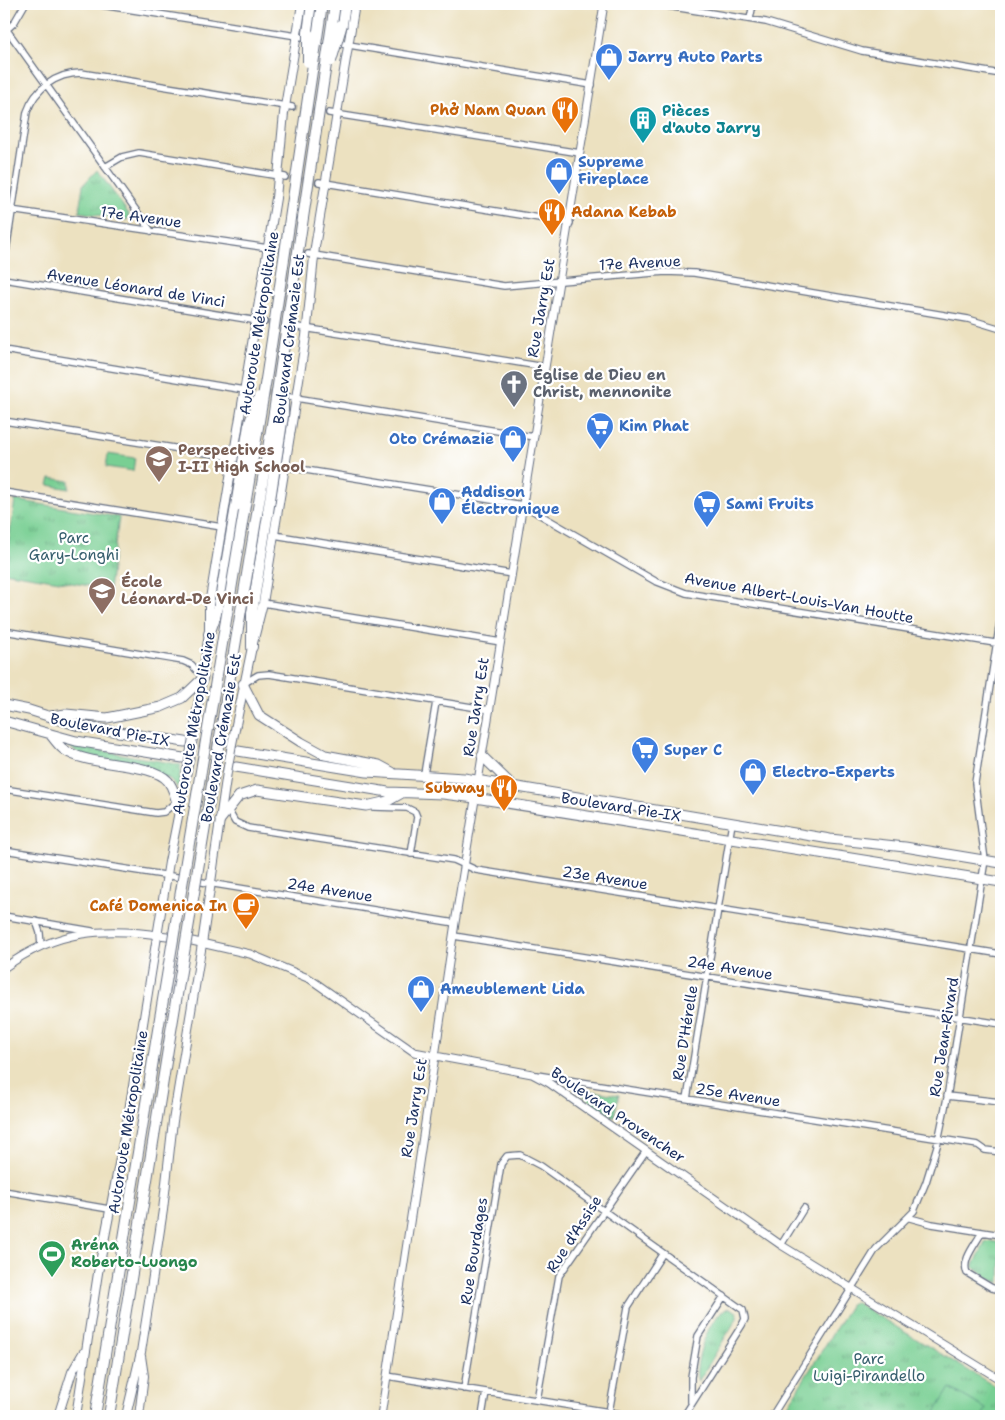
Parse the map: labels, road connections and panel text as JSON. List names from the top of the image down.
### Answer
{
  "streets": {
    "highway": ["Autoroute Métropolitaine"],
    "main road": ["Boulevard Crémazie Est", "Boulevard Pie-IX"],
    "street": [
      "17e Avenue",
      "Avenue Léonard de Vinci",
      "Rue Jarry Est",
      "Avenue Albert-Louis-Van Houtte",
      "23e Avenue",
      "24e Avenue",
      "Rue D'Hérelle",
      "Rue Jean-Rivard",
      "25e Avenue",
      "Boulevard Provencher",
      "Rue d'Assise",
      "Rue Bourdages"
    ]
  },
  "crossings": [
    ["17e Avenue", "Rue Jarry Est"],
    ["17e Avenue", "Boulevard Crémazie Est"],
    ["Avenue Léonard de Vinci", "Boulevard Crémazie Est"],
    ["Rue Jarry Est", "Avenue Albert-Louis-Van Houtte"],
    ["Rue Jarry Est", "Boulevard Pie-IX"],
    ["Rue Jarry Est", "23e Avenue"],
    ["Rue Jarry Est", "24e Avenue"],
    ["Rue Jarry Est", "Boulevard Provencher"],
    ["Boulevard Crémazie Est", "Boulevard Pie-IX"],
    ["Boulevard Crémazie Est", "23e Avenue"],
    ["Boulevard Crémazie Est", "24e Avenue"],
    ["Boulevard Crémazie Est", "Boulevard Provencher"],
    ["Avenue Albert-Louis-Van Houtte", "Rue Jean-Rivard"],
    ["Boulevard Pie-IX", "Rue D'Hérelle"],
    ["Boulevard Pie-IX", "Rue Jean-Rivard"],
    ["23e Avenue", "Rue D'Hérelle"],
    ["23e Avenue", "Rue Jean-Rivard"],
    ["24e Avenue", "Rue D'Hérelle"],
    ["24e Avenue", "Rue Jean-Rivard"],
    ["Rue D'Hérelle", "25e Avenue"],
    ["Rue Jean-Rivard", "25e Avenue"],
    ["Rue Jean-Rivard", "Boulevard Provencher"],
    ["25e Avenue", "Boulevard Provencher"],
    ["Boulevard Provencher", "Rue d'Assise"],
    ["Rue d'Assise", "Rue Bourdages"]
  ],
  "parks": ["Parc Gary-Longhi", "Parc Luigi-Pirandello"],
  "places": {
    "shop": [
      "Jarry Auto Parts",
      "Supreme Fireplace",
      "Oto Crémazie",
      "Addison Électronique",
      "Electro-Experts",
      "Ameublement Lida"
    ],
    "restaurant": ["Phở Nam Quan", "Adana Kebab", "Subway"],
    "building": ["Pièces d'auto Jarry"],
    "church": ["Église de Dieu en Christ, mennonite"],
    "supermarket": ["Kim Phat", "Sami Fruits", "Super C"],
    "school or university": ["Perspectives I-II High School", "École Léonard-De Vinci"],
    "cafe": ["Café Domenica In"],
    "sports": ["Aréna Roberto-Luongo"]
  }
}
